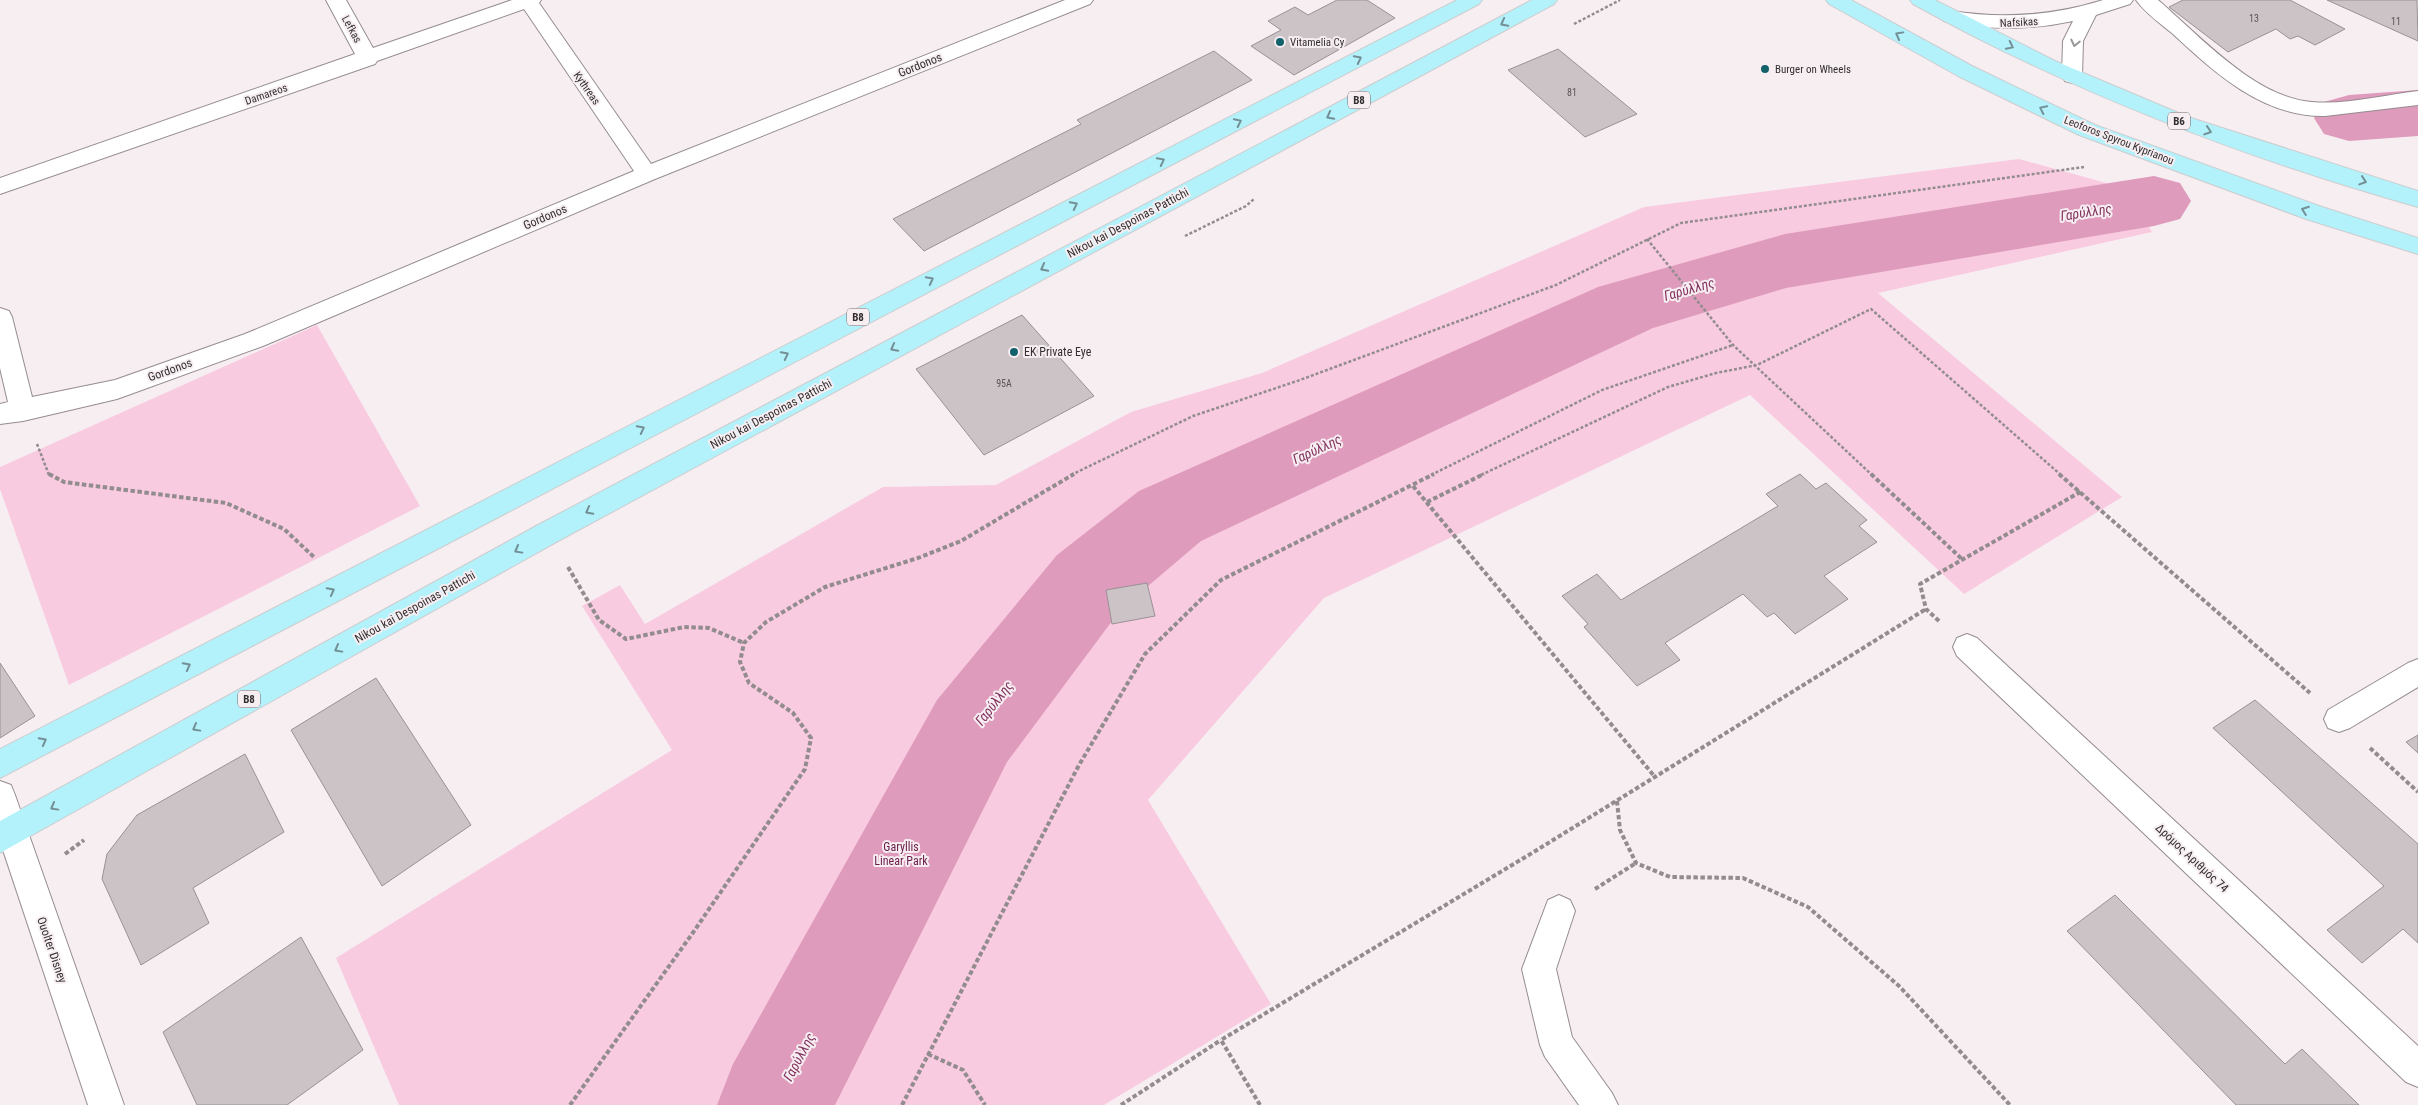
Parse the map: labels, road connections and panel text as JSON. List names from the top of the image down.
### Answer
{
  "streets": {
    "main road": [
      "B8",
      "B6",
      "Leoforos Spyrou Kyprianou",
      "Nikou kai Despoinas Pattichi"
    ],
    "street": [
      "Nafsikas",
      "Lefkas",
      "Gordonos",
      "Kythreas",
      "Damareos",
      "Δρόμος Αριθμός 74",
      "Ouolter Disney"
    ]
  },
  "crossings": [
    ["Nafsikas", "B6"],
    ["Lefkas", "Damareos"],
    ["Gordonos", "Kythreas"],
    ["Kythreas", "Damareos"],
    ["Nikou kai Despoinas Pattichi", "Ouolter Disney"]
  ],
  "water": ["Γαρύλλης"],
  "parks": ["Garyllis Linear Park"],
  "places": ["Vitamelia Cy", "Burger on Wheels", "EK Private Eye"],
  "house_numbers": [
    "13",
    "11",
    "81",
    "95A"
  ]
}
